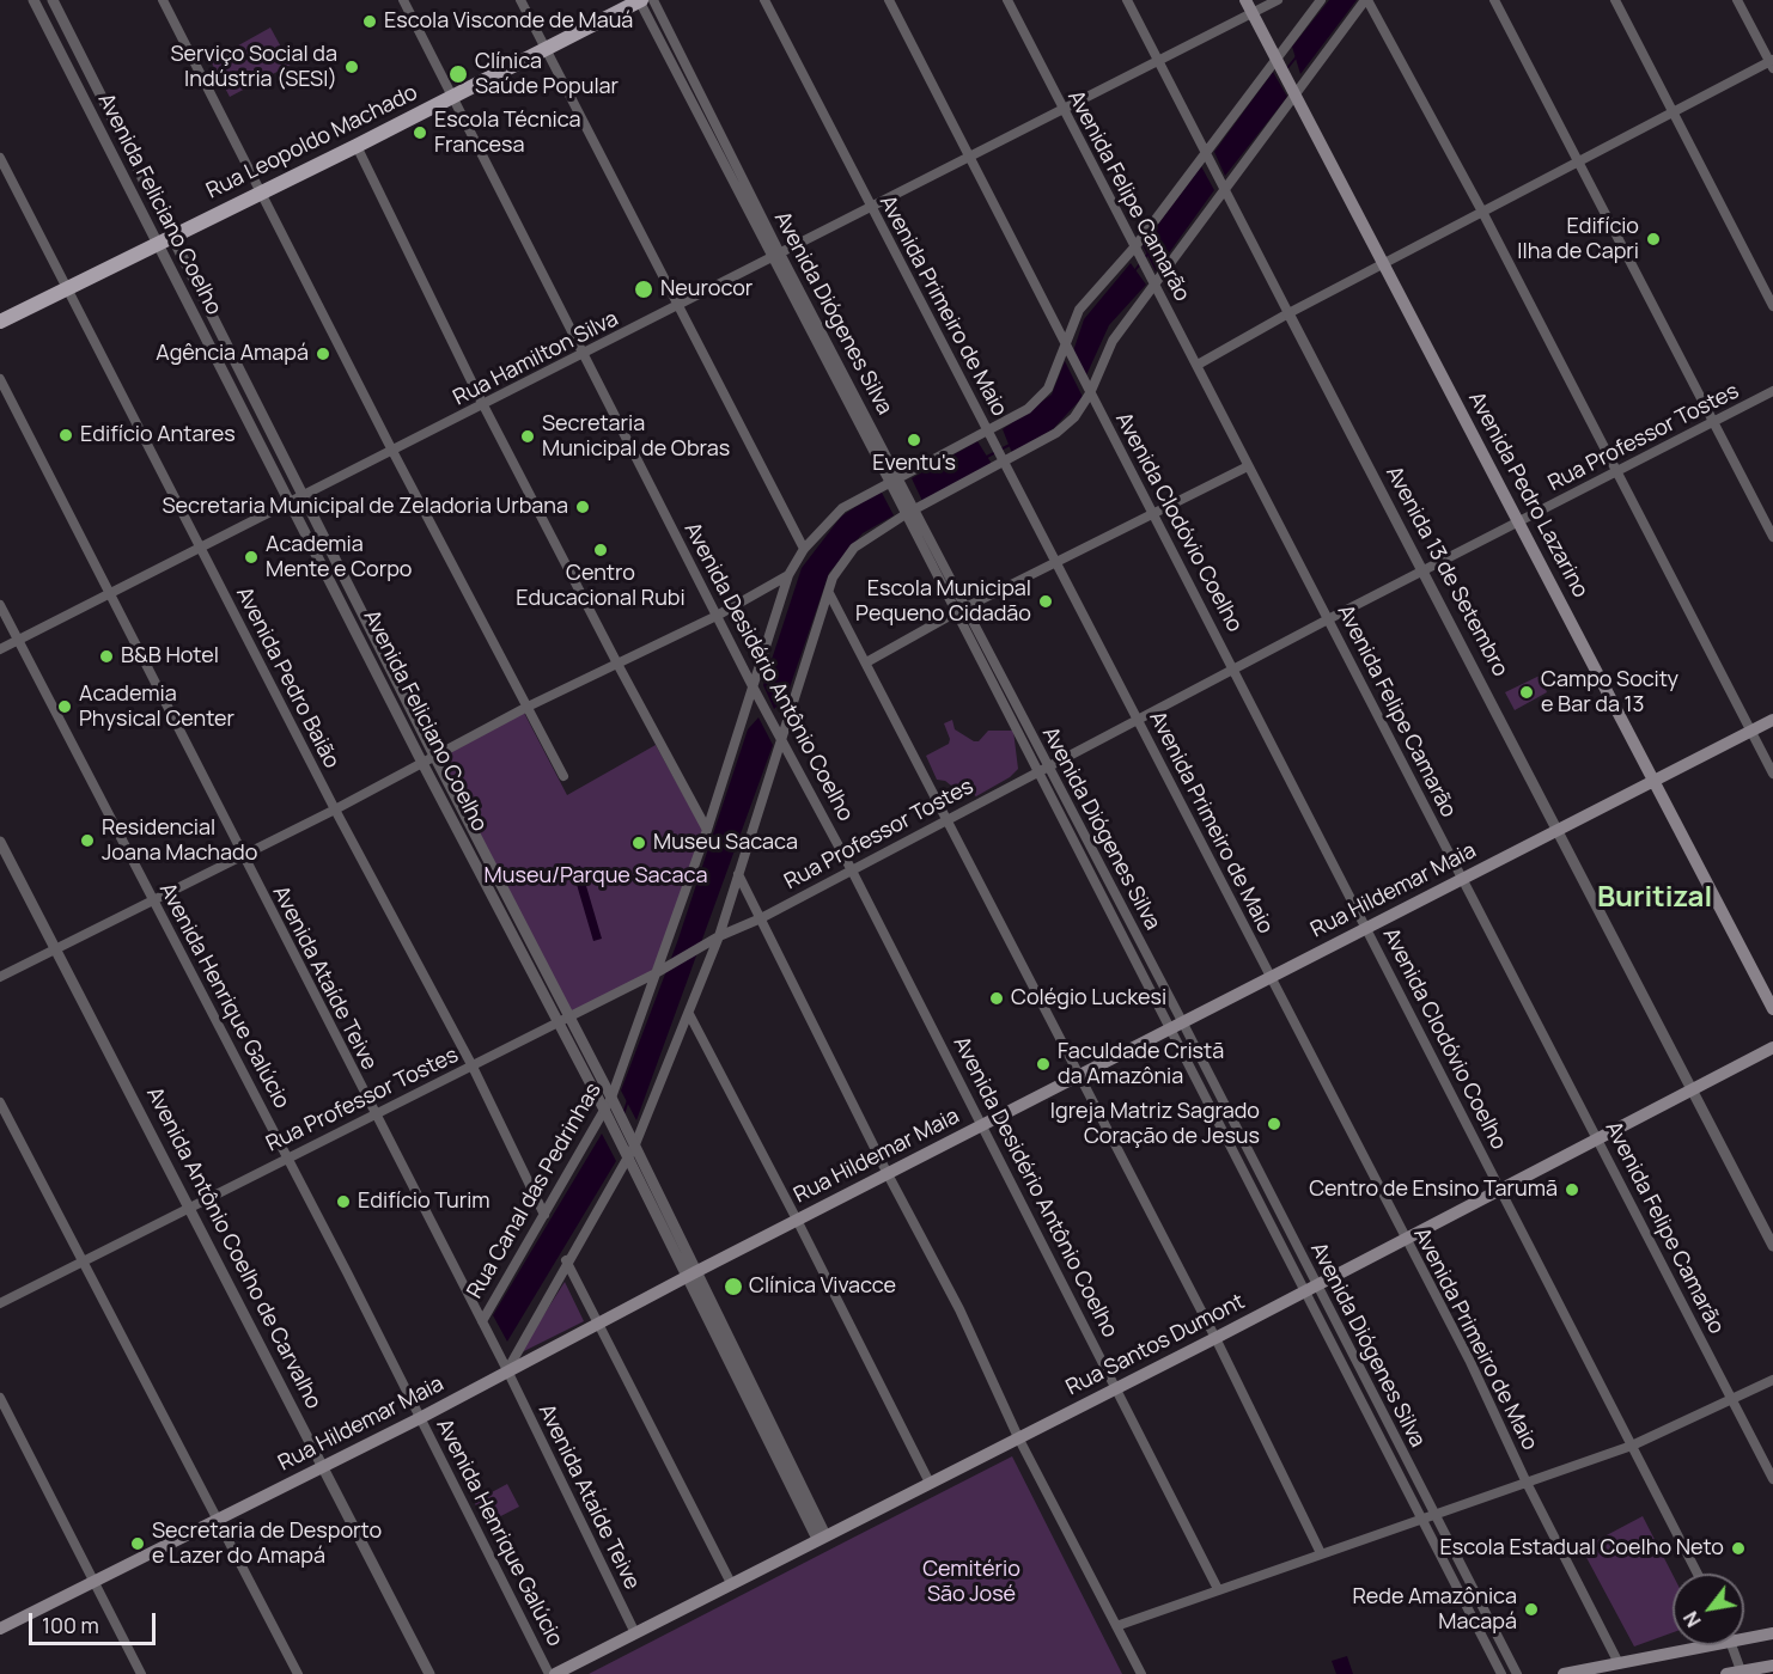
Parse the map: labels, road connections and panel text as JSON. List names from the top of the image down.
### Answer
{
  "streets": {
    "main road": [
      "Rua Leopoldo Machado",
      "Avenida Pedro Lazarino",
      "Rua Hildemar Maia",
      "Rua Santos Dumont"
    ],
    "street": [
      "Avenida Felipe Camarão",
      "Avenida Feliciano Coelho",
      "Avenida Primeiro de Maio",
      "Avenida Diógenes Silva",
      "Rua Hamilton Silva",
      "Rua Professor Tostes",
      "Avenida Clodóvio Coelho",
      "Avenida 13 de Setembro",
      "Avenida Desidério Antônio Coelho",
      "Avenida Pedro Baião",
      "Avenida Ataíde Teive",
      "Avenida Henrique Galúcio",
      "Rua Canal das Pedrinhas",
      "Avenida Antônio Coelho de Carvalho"
    ]
  },
  "crossings": [
    ["Rua Leopoldo Machado", "Avenida Feliciano Coelho"],
    ["Rua Leopoldo Machado", "Avenida Diógenes Silva"],
    ["Rua Leopoldo Machado", "Avenida Desidério Antônio Coelho"],
    ["Rua Leopoldo Machado", "Avenida Pedro Baião"],
    ["Avenida Felipe Camarão", "Rua Hamilton Silva"],
    ["Avenida Felipe Camarão", "Rua Professor Tostes"],
    ["Avenida Felipe Camarão", "Rua Hildemar Maia"],
    ["Avenida Felipe Camarão", "Rua Canal das Pedrinhas"],
    ["Avenida Felipe Camarão", "Rua Santos Dumont"],
    ["Avenida Feliciano Coelho", "Rua Hamilton Silva"],
    ["Avenida Feliciano Coelho", "Rua Professor Tostes"],
    ["Avenida Feliciano Coelho", "Rua Hildemar Maia"],
    ["Avenida Feliciano Coelho", "Rua Canal das Pedrinhas"],
    ["Avenida Feliciano Coelho", "Rua Santos Dumont"],
    ["Avenida Primeiro de Maio", "Rua Hamilton Silva"],
    ["Avenida Primeiro de Maio", "Rua Professor Tostes"],
    ["Avenida Primeiro de Maio", "Rua Hildemar Maia"],
    ["Avenida Primeiro de Maio", "Rua Canal das Pedrinhas"],
    ["Avenida Primeiro de Maio", "Rua Santos Dumont"],
    ["Avenida Diógenes Silva", "Rua Hamilton Silva"],
    ["Avenida Diógenes Silva", "Rua Professor Tostes"],
    ["Avenida Diógenes Silva", "Rua Hildemar Maia"],
    ["Avenida Diógenes Silva", "Rua Canal das Pedrinhas"],
    ["Avenida Diógenes Silva", "Rua Santos Dumont"],
    ["Rua Hamilton Silva", "Avenida Pedro Lazarino"],
    ["Rua Hamilton Silva", "Avenida Desidério Antônio Coelho"],
    ["Rua Hamilton Silva", "Avenida Pedro Baião"],
    ["Rua Hamilton Silva", "Avenida Ataíde Teive"],
    ["Rua Hamilton Silva", "Avenida Henrique Galúcio"],
    ["Rua Professor Tostes", "Avenida Pedro Lazarino"],
    ["Rua Professor Tostes", "Avenida Clodóvio Coelho"],
    ["Rua Professor Tostes", "Avenida 13 de Setembro"],
    ["Rua Professor Tostes", "Avenida Desidério Antônio Coelho"],
    ["Rua Professor Tostes", "Avenida Pedro Baião"],
    ["Rua Professor Tostes", "Avenida Ataíde Teive"],
    ["Rua Professor Tostes", "Avenida Henrique Galúcio"],
    ["Rua Professor Tostes", "Rua Canal das Pedrinhas"],
    ["Rua Professor Tostes", "Avenida Antônio Coelho de Carvalho"],
    ["Avenida Pedro Lazarino", "Rua Hildemar Maia"],
    ["Avenida Pedro Lazarino", "Rua Canal das Pedrinhas"],
    ["Avenida Clodóvio Coelho", "Rua Hildemar Maia"],
    ["Avenida Clodóvio Coelho", "Rua Canal das Pedrinhas"],
    ["Avenida Clodóvio Coelho", "Rua Santos Dumont"],
    ["Avenida 13 de Setembro", "Rua Hildemar Maia"],
    ["Avenida 13 de Setembro", "Rua Canal das Pedrinhas"],
    ["Avenida 13 de Setembro", "Rua Santos Dumont"],
    ["Avenida Desidério Antônio Coelho", "Rua Hildemar Maia"],
    ["Avenida Desidério Antônio Coelho", "Rua Canal das Pedrinhas"],
    ["Avenida Desidério Antônio Coelho", "Rua Santos Dumont"],
    ["Avenida Pedro Baião", "Rua Canal das Pedrinhas"],
    ["Rua Hildemar Maia", "Avenida Ataíde Teive"],
    ["Rua Hildemar Maia", "Avenida Henrique Galúcio"],
    ["Rua Hildemar Maia", "Avenida Antônio Coelho de Carvalho"],
    ["Avenida Ataíde Teive", "Rua Canal das Pedrinhas"],
    ["Avenida Ataíde Teive", "Rua Santos Dumont"],
    ["Avenida Henrique Galúcio", "Rua Santos Dumont"]
  ],
  "districts": ["Buritizal"],
  "parks": ["Museu/Parque Sacaca", "Cemitério São José"],
  "places": [
    "Escola Visconde de Mauá",
    "Serviço Social da Indústria (SESI)",
    "Clínica Saúde Popular",
    "Escola Técnica Francesa",
    "Edifício Ilha de Capri",
    "Neurocor",
    "Agência Amapá",
    "Edifício Antares",
    "Secretaria Municipal de Obras",
    "Eventu's",
    "Secretaria Municipal de Zeladoria Urbana",
    "Centro Educacional Rubi",
    "Academia Mente e Corpo",
    "Escola Municipal Pequeno Cidadão",
    "B&B Hotel",
    "Campo Socity e Bar da 13",
    "Academia Physical Center",
    "Residencial Joana Machado",
    "Museu Sacaca",
    "Colégio Luckesi",
    "Faculdade Cristã da Amazônia",
    "Igreja Matriz Sagrado Coração de Jesus",
    "Centro de Ensino Tarumã",
    "Edifício Turim",
    "Clínica Vivacce",
    "Secretaria de Desporto e Lazer do Amapá",
    "Escola Estadual Coelho Neto",
    "Rede Amazônica Macapá"
  ],
  "scale_bar": "100 m",
  "north": "bottom left"
}
